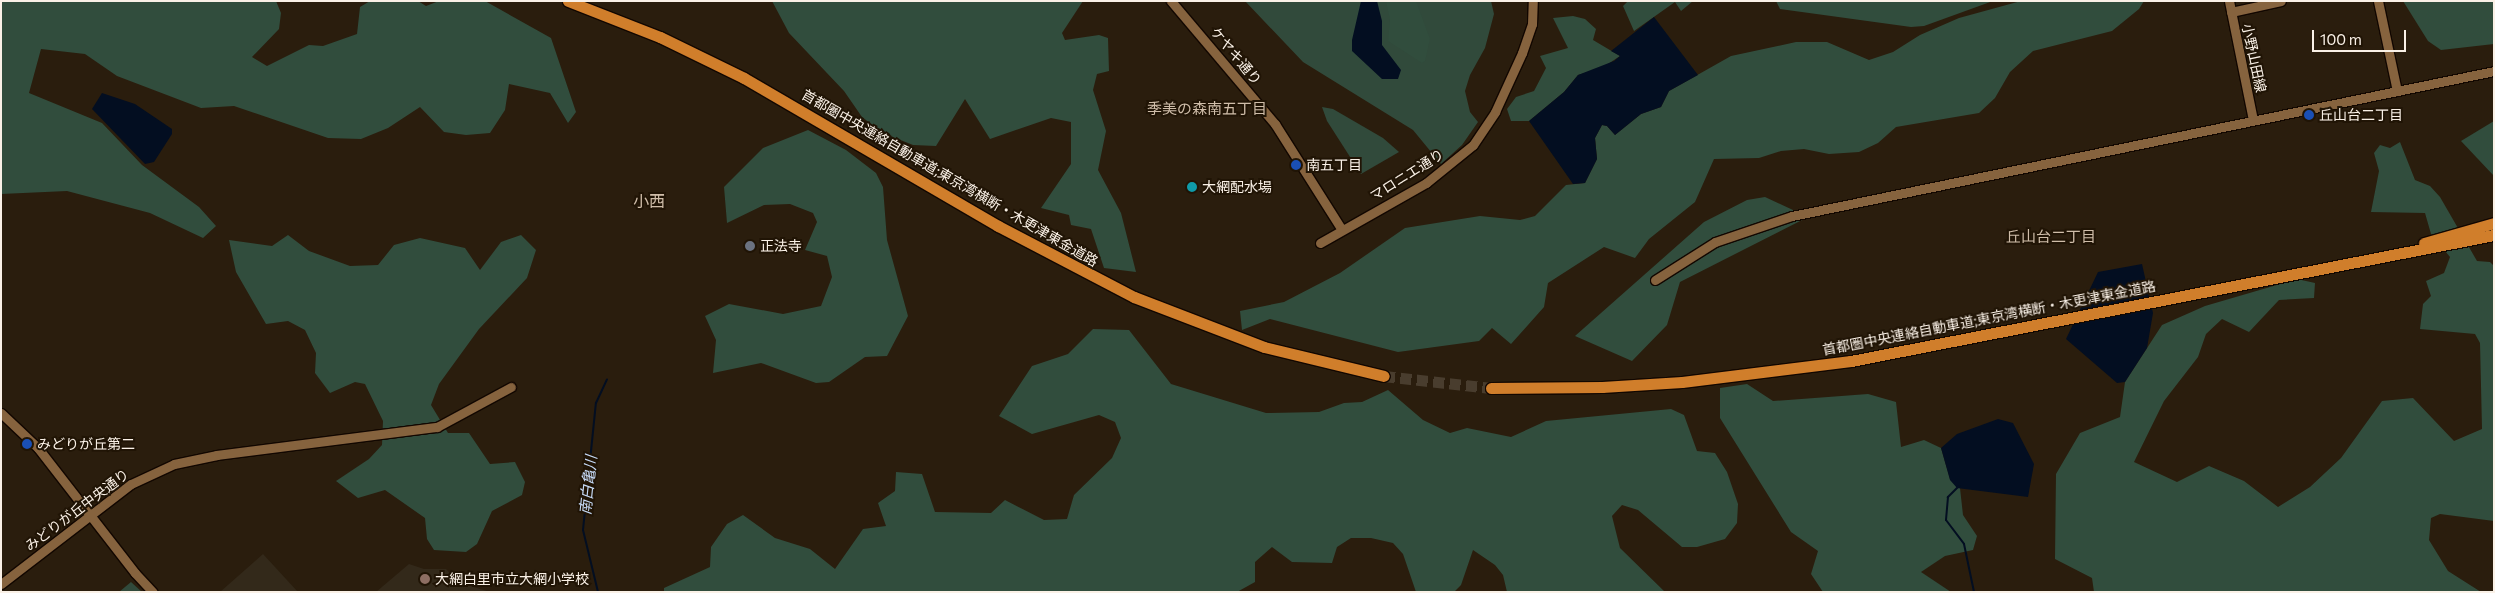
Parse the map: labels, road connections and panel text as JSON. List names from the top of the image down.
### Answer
{
  "streets": {
    "highway": ["首都圏中央連絡自動車道;東京湾横断・木更津東金道路"],
    "street": [
      "ケヤキ通り",
      "小野山田線",
      "マロニエ通り",
      "みどりが丘中央通り"
    ]
  },
  "crossings": [
    ["ケヤキ通り", "マロニエ通り"]
  ],
  "districts": ["季美の森南五丁目", "小西", "丘山台二丁目"],
  "water": ["南白亀川"],
  "places": [
    "丘山台二丁目",
    "南五丁目",
    "大網配水場",
    "正法寺",
    "みどりが丘第二",
    "大網白里市立大網小学校"
  ],
  "scale_bar": "100 m"
}
